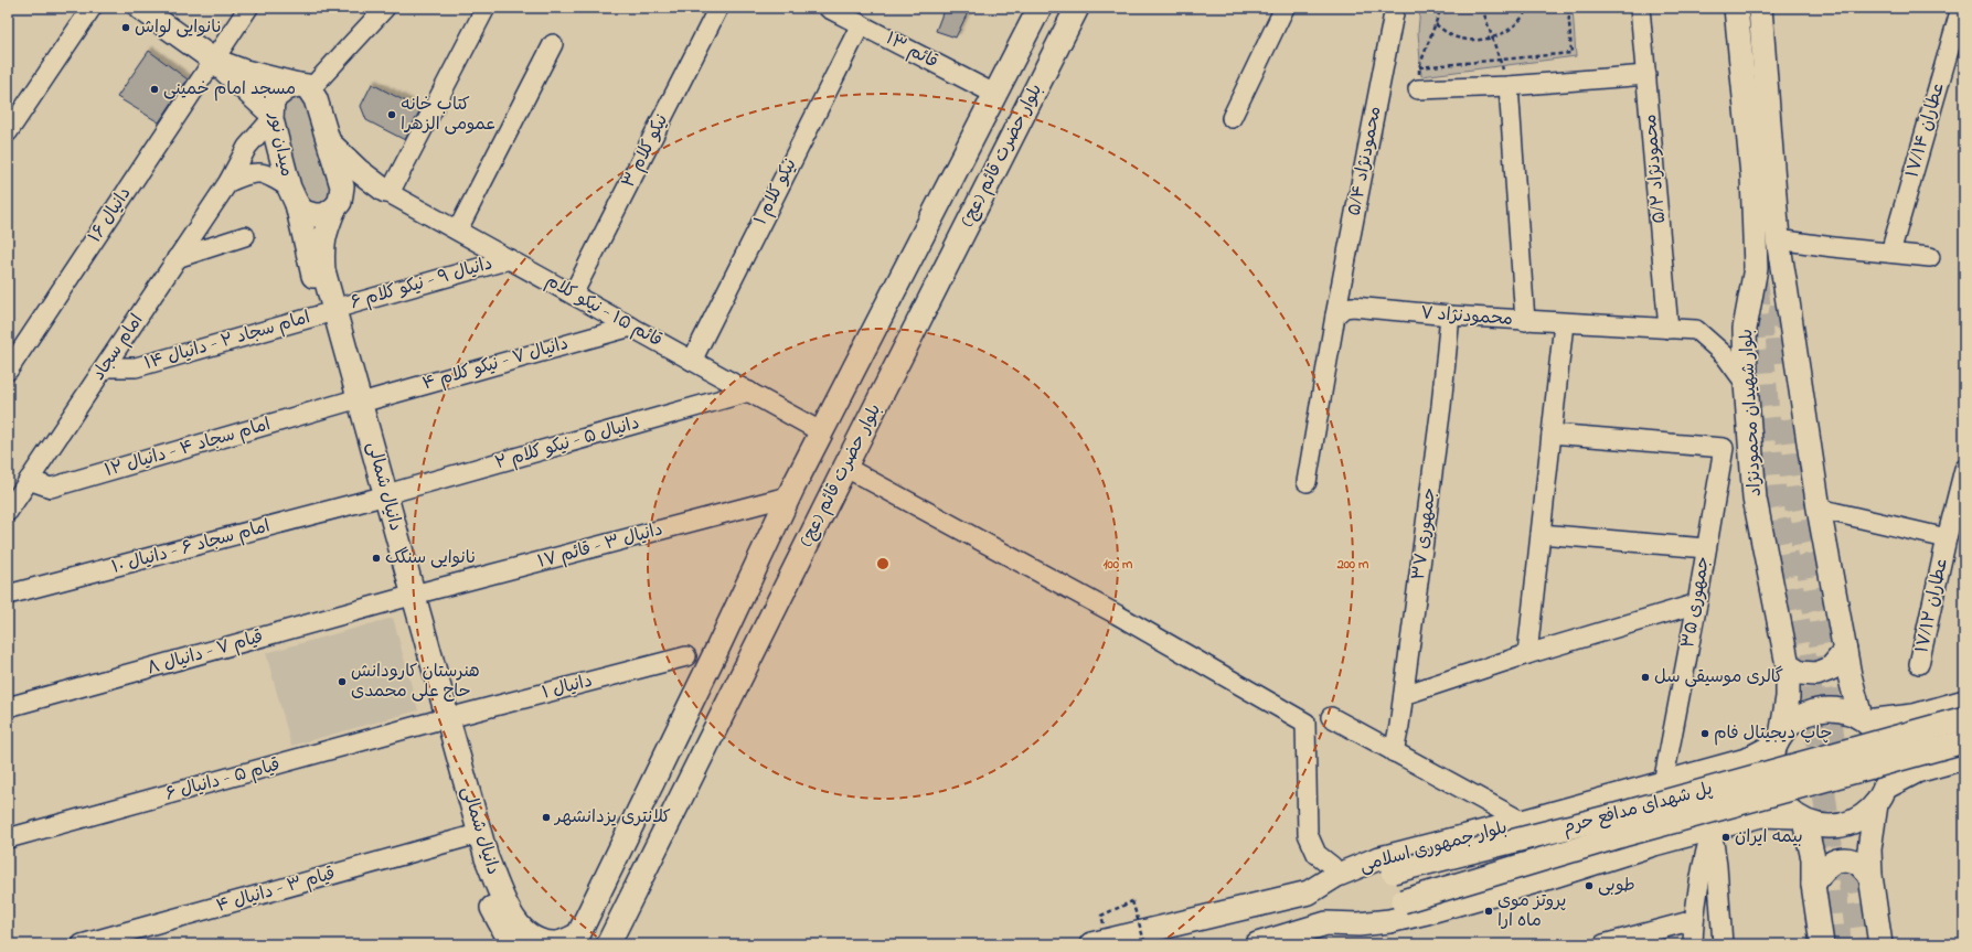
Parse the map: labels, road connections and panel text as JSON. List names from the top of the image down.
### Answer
{
  "streets": {
    "main road": [
      "میدان نور",
      "بلوار حضرت قائم (عج)",
      "بلوار شهیدان محمودنژاد",
      "دانیال شمالی",
      "پل شهدای مدافع حرم",
      "بلوار جمهوری اسلامی"
    ],
    "street": [
      "قائم ۱۳",
      "عطاران ۱۷/۱۴",
      "نیکو کلام ۳",
      "محمودنژاد ۵/۴",
      "محمودنژاد ۵/۲",
      "نیکو کلام ۱",
      "دانیال ۱۶",
      "دانیال ۹ - نیکو کلام ۶",
      "قائم ۱۵ - نیکو کلام",
      "محمودنژاد ۷",
      "امام سجاد ۲ - دانیال ۱۴",
      "امام سجاد",
      "دانیال ۷ - نیکو کلام ۴",
      "دانیال ۵ - نیکو کلام ۲",
      "امام سجاد ۴ - دانیال ۱۲",
      "جمهوری ۳۷",
      "دانیال ۳ - قائم ۱۷",
      "امام سجاد ۶ - دانیال ۱۰",
      "جمهوری ۳۵",
      "عطاران ۱۷/۱۲",
      "قیام ۷ - دانیال ۸",
      "دانیال ۱",
      "قیام ۵ - دانیال ۶",
      "قیام ۳ - دانیال ۴"
    ]
  },
  "crossings": [
    ["قائم ۱۳", "بلوار حضرت قائم (عج)"],
    ["قائم ۱۳", "نیکو کلام ۱"],
    ["میدان نور", "امام سجاد"],
    ["میدان نور", "دانیال شمالی"],
    ["نیکو کلام ۳", "قائم ۱۵ - نیکو کلام"],
    ["بلوار حضرت قائم (عج)", "قائم ۱۵ - نیکو کلام"],
    ["بلوار حضرت قائم (عج)", "دانیال شمالی"],
    ["بلوار حضرت قائم (عج)", "دانیال ۳ - قائم ۱۷"],
    ["محمودنژاد ۵/۴", "محمودنژاد ۷"],
    ["محمودنژاد ۵/۲", "محمودنژاد ۷"],
    ["نیکو کلام ۱", "قائم ۱۵ - نیکو کلام"],
    ["دانیال ۹ - نیکو کلام ۶", "قائم ۱۵ - نیکو کلام"],
    ["دانیال ۹ - نیکو کلام ۶", "امام سجاد ۲ - دانیال ۱۴"],
    ["دانیال ۹ - نیکو کلام ۶", "دانیال شمالی"],
    ["قائم ۱۵ - نیکو کلام", "دانیال ۷ - نیکو کلام ۴"],
    ["قائم ۱۵ - نیکو کلام", "دانیال ۵ - نیکو کلام ۲"],
    ["محمودنژاد ۷", "بلوار شهیدان محمودنژاد"],
    ["محمودنژاد ۷", "جمهوری ۳۷"],
    ["امام سجاد ۲ - دانیال ۱۴", "امام سجاد"],
    ["امام سجاد ۲ - دانیال ۱۴", "دانیال شمالی"],
    ["امام سجاد", "امام سجاد ۴ - دانیال ۱۲"],
    ["دانیال ۷ - نیکو کلام ۴", "امام سجاد ۴ - دانیال ۱۲"],
    ["دانیال ۷ - نیکو کلام ۴", "دانیال شمالی"],
    ["بلوار شهیدان محمودنژاد", "بلوار جمهوری اسلامی"],
    ["دانیال ۵ - نیکو کلام ۲", "دانیال شمالی"],
    ["دانیال ۵ - نیکو کلام ۲", "امام سجاد ۶ - دانیال ۱۰"],
    ["امام سجاد ۴ - دانیال ۱۲", "دانیال شمالی"],
    ["دانیال شمالی", "دانیال ۳ - قائم ۱۷"],
    ["دانیال شمالی", "امام سجاد ۶ - دانیال ۱۰"],
    ["دانیال شمالی", "قیام ۷ - دانیال ۸"],
    ["دانیال شمالی", "دانیال ۱"],
    ["دانیال شمالی", "قیام ۵ - دانیال ۶"],
    ["دانیال شمالی", "قیام ۳ - دانیال ۴"],
    ["دانیال ۳ - قائم ۱۷", "قیام ۷ - دانیال ۸"],
    ["جمهوری ۳۵", "بلوار جمهوری اسلامی"],
    ["دانیال ۱", "قیام ۵ - دانیال ۶"],
    ["پل شهدای مدافع حرم", "بلوار جمهوری اسلامی"]
  ],
  "places": [
    "نانوایی لواش",
    "مسجد امام خمینی",
    "کتاب خانه عمومی الزهرا",
    "نانوایی سنگک",
    "گالری موسیقی سل",
    "هنرستان کارودانش حاج علی محمدی",
    "چاپ دیجیتال فام",
    "کلانتری یزدانشهر",
    "بیمه ایران",
    "طوبی",
    "پروتز موی ماه ارا"
  ],
  "rings": ["100 m", "200 m"]
}
